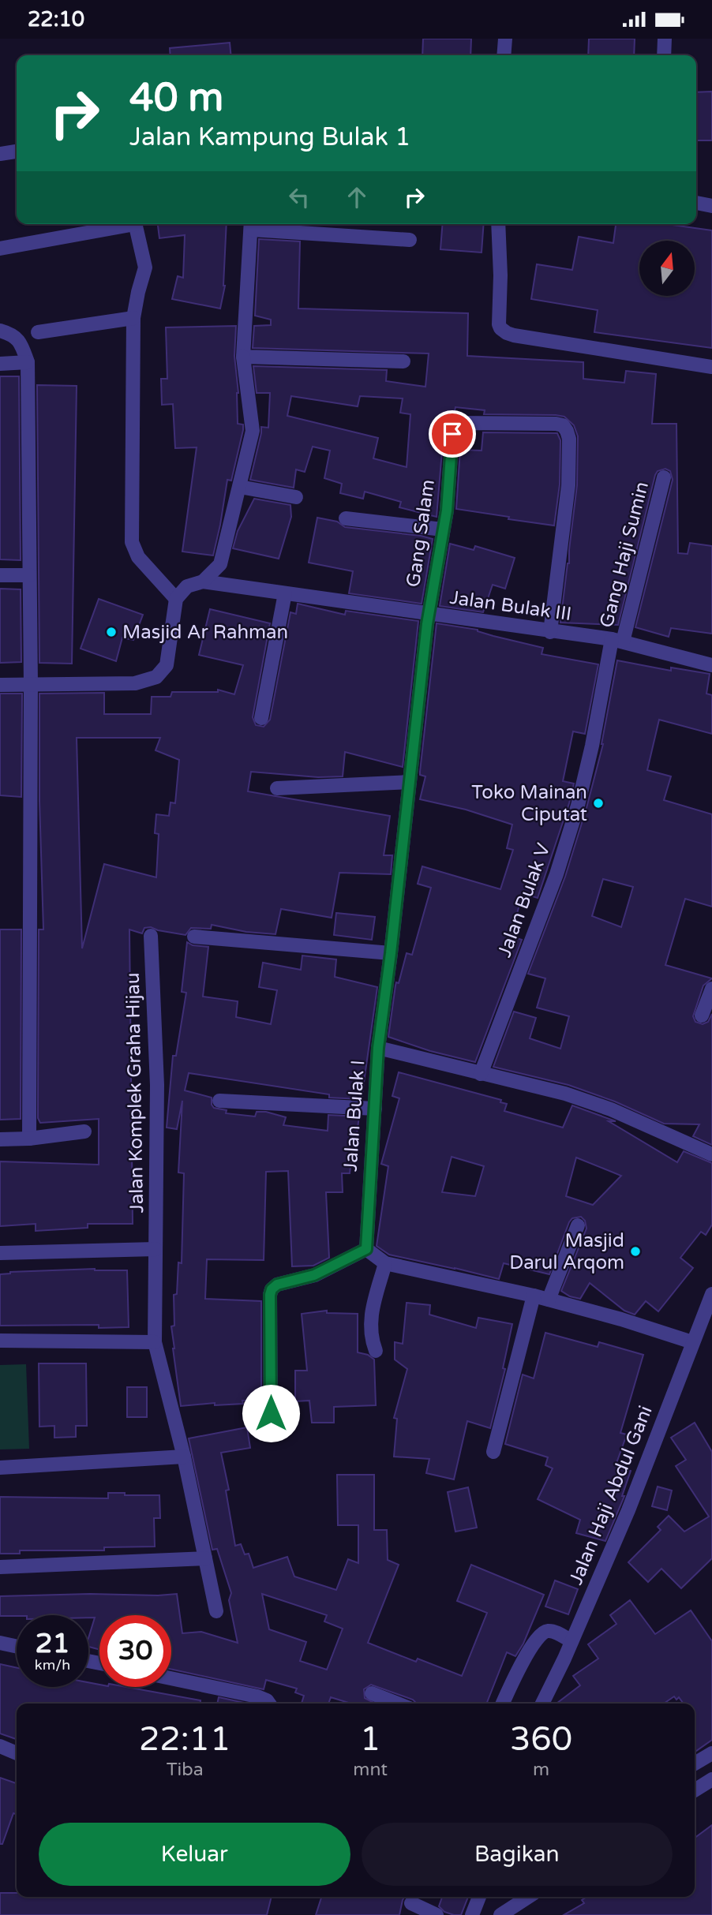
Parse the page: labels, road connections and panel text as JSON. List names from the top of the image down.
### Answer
{
  "streets": {
    "street": [
      "Gang Salam",
      "Gang Haji Sumin",
      "Jalan Bulak III",
      "Jalan Bulak V",
      "Jalan Komplek Graha Hijau",
      "Jalan Bulak I",
      "Jalan Haji Abdul Gani"
    ]
  },
  "crossings": [
    ["Gang Salam", "Jalan Bulak III"],
    ["Gang Salam", "Jalan Bulak I"],
    ["Gang Haji Sumin", "Jalan Bulak III"],
    ["Gang Haji Sumin", "Jalan Bulak V"],
    ["Jalan Bulak III", "Jalan Bulak V"],
    ["Jalan Bulak III", "Jalan Bulak I"]
  ],
  "places": ["Masjid Ar Rahman", "Toko Mainan Ciputat", "Masjid Darul Arqom"],
  "north": "top",
  "page": {
    "status": "22:10",
    "turn": ["40 m", "Jalan Kampung Bulak 1"],
    "speed": "21 km/h",
    "limit": "30",
    "eta": [
      "22:11",
      "Tiba",
      "1",
      "mnt",
      "360",
      "m"
    ],
    "buttons": ["Keluar", "Bagikan"]
  }
}
